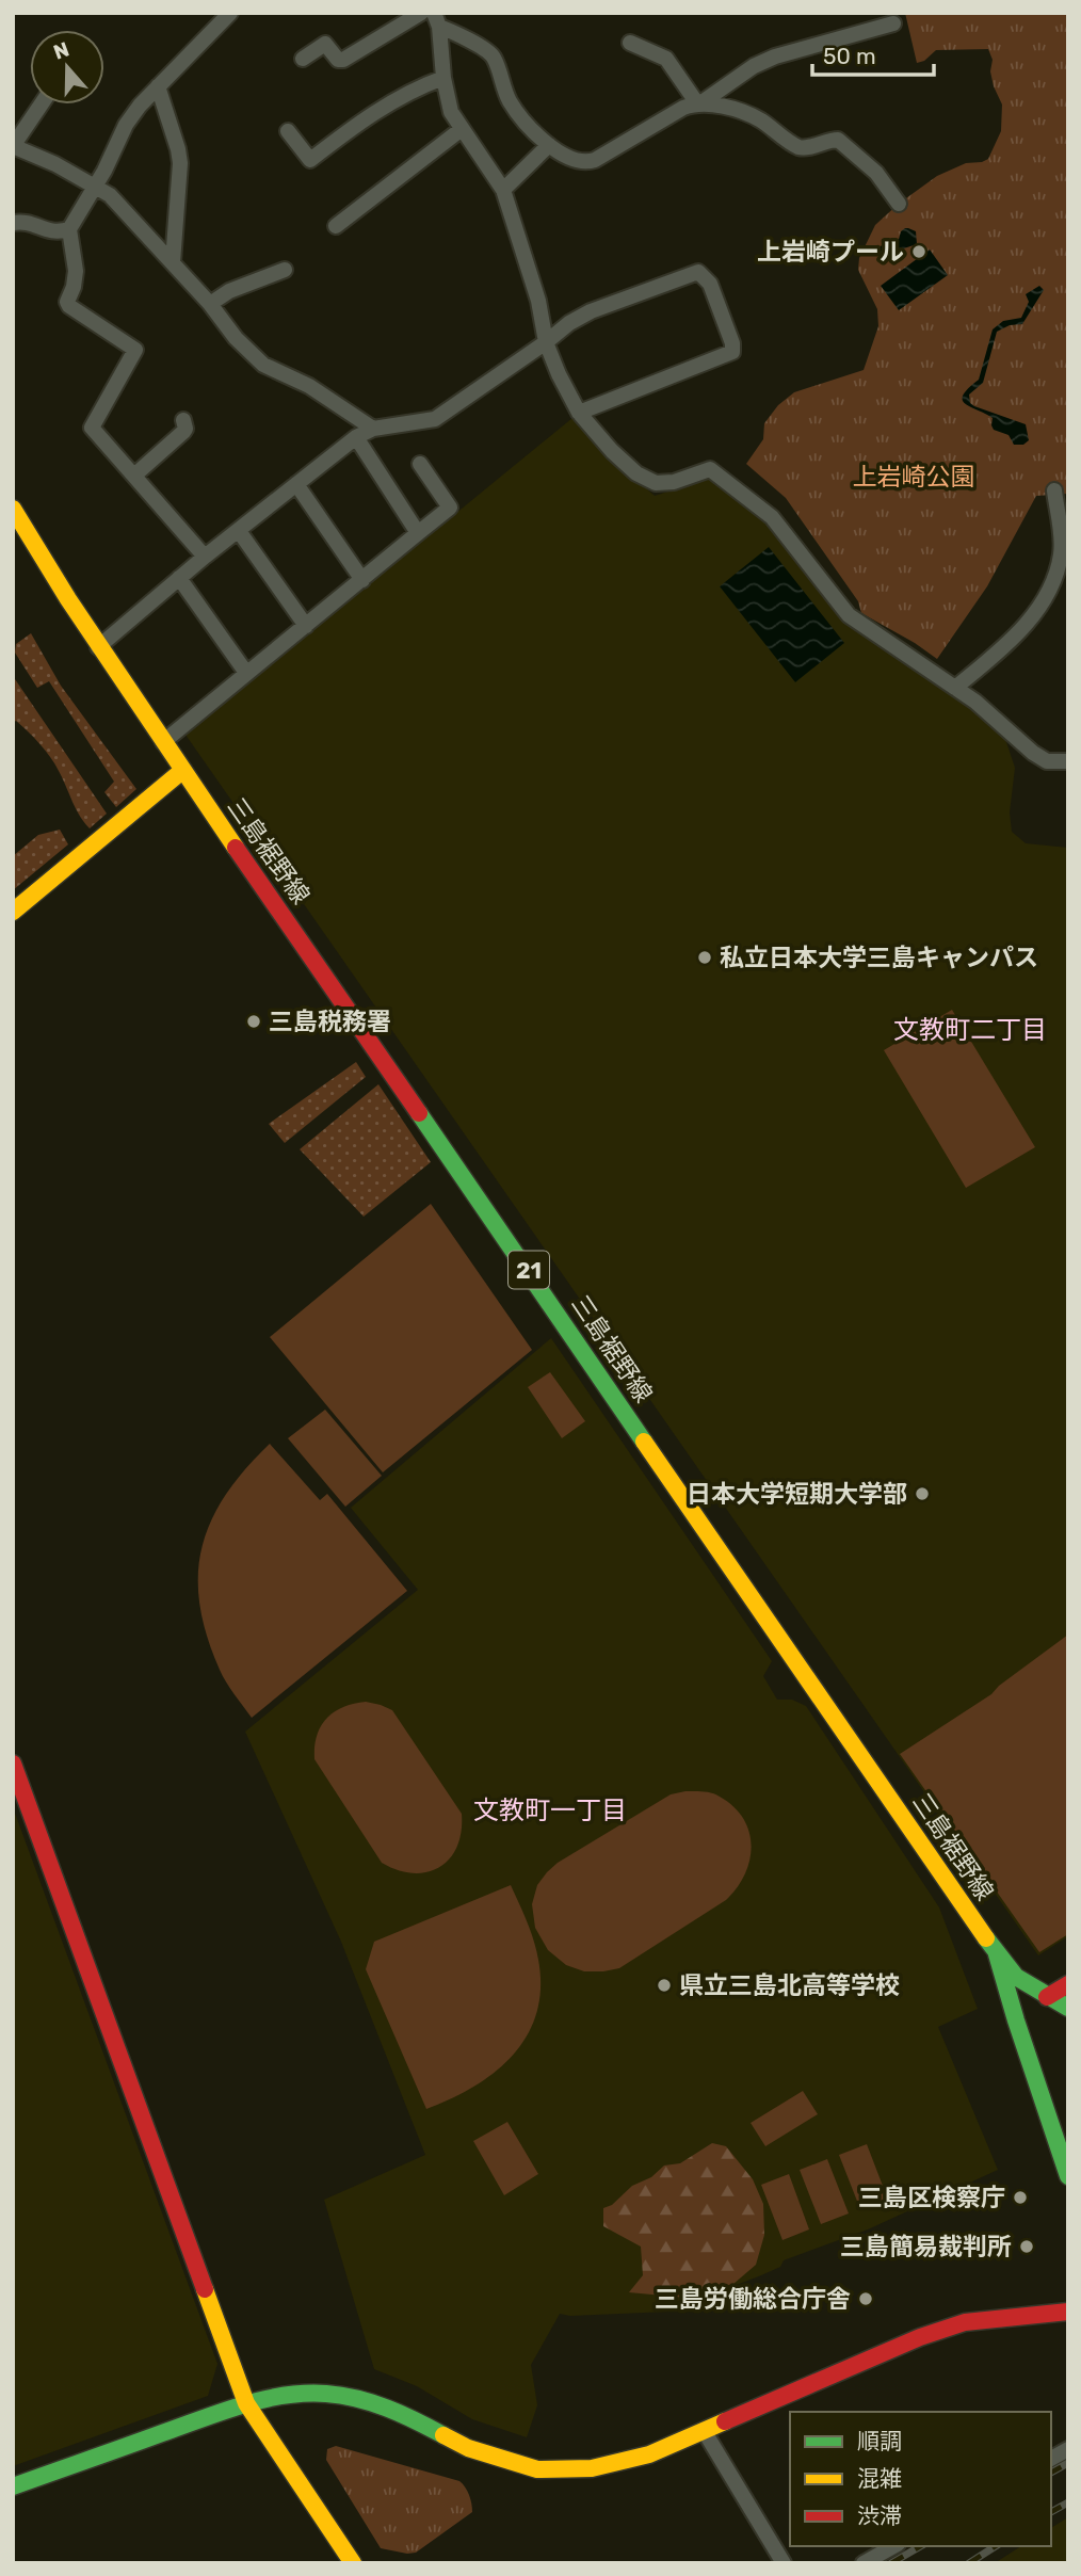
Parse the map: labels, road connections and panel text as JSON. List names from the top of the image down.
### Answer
{
  "streets": {
    "street": ["三島裾野線", "21"]
  },
  "districts": ["文教町二丁目", "文教町一丁目"],
  "parks": ["上岩崎公園"],
  "places": [
    "上岩崎プール",
    "私立日本大学三島キャンパス",
    "三島税務署",
    "日本大学短期大学部",
    "県立三島北高等学校",
    "三島区検察庁",
    "三島簡易裁判所",
    "三島労働総合庁舎"
  ],
  "legend": ["順調", "混雑", "渋滞"],
  "scale_bar": "50 m",
  "north": "top"
}
